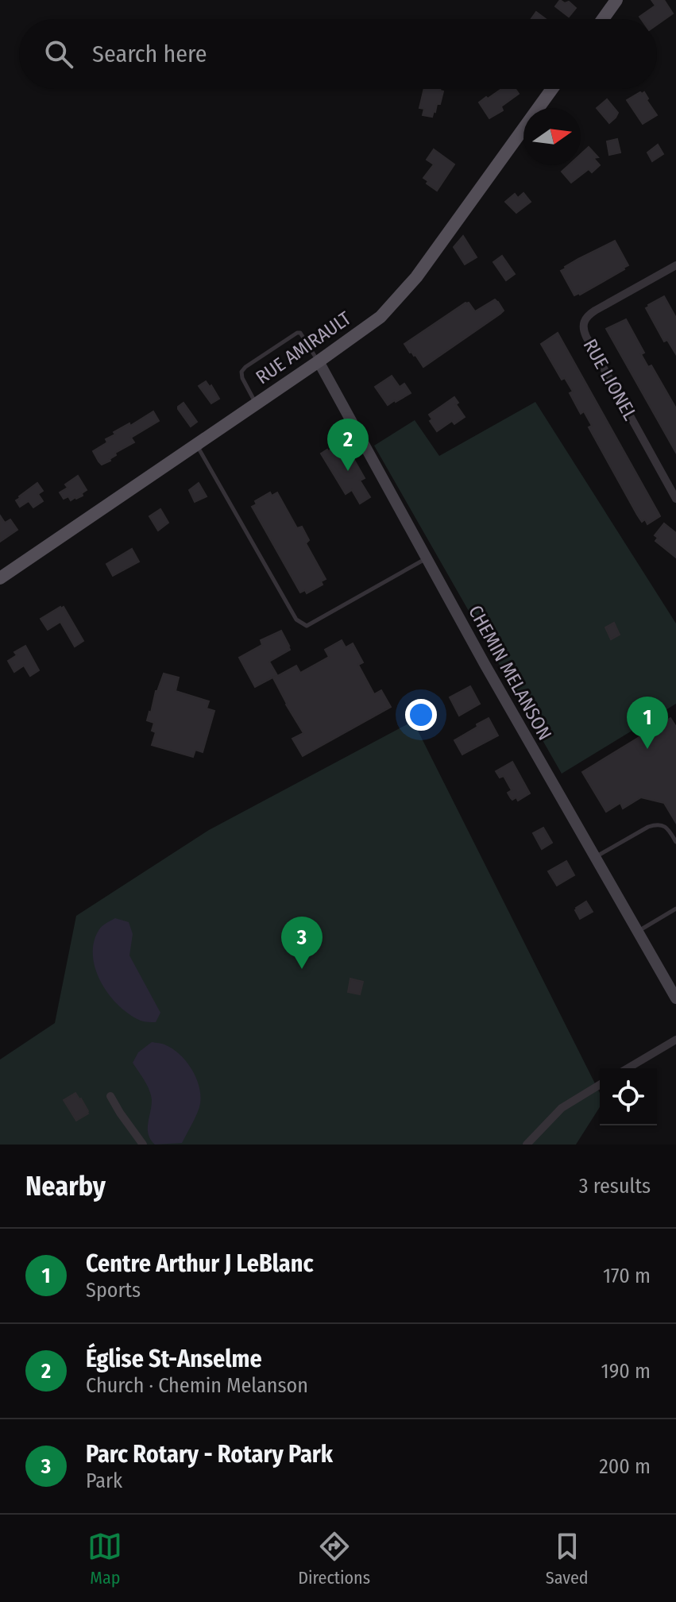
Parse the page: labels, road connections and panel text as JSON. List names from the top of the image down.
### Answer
{
  "streets": {
    "main road": ["RUE AMIRAULT"],
    "street": ["RUE LIONEL", "CHEMIN MELANSON"]
  },
  "crossings": [
    ["RUE AMIRAULT", "CHEMIN MELANSON"]
  ],
  "north": "right",
  "page": {
    "search": "Search here",
    "pins": ["2", "1", "3"],
    "heading": ["Nearby", "3 results"],
    "list": [
      {
        "mark": "1",
        "name": "Centre Arthur J LeBlanc",
        "note": "Sports",
        "value": "170 m"
      },
      {
        "mark": "2",
        "name": "Église St-Anselme",
        "note": "Church · Chemin Melanson",
        "value": "190 m"
      },
      {
        "mark": "3",
        "name": "Parc Rotary - Rotary Park",
        "note": "Park",
        "value": "200 m"
      }
    ],
    "nav": ["Map", "Directions", "Saved"]
  }
}
